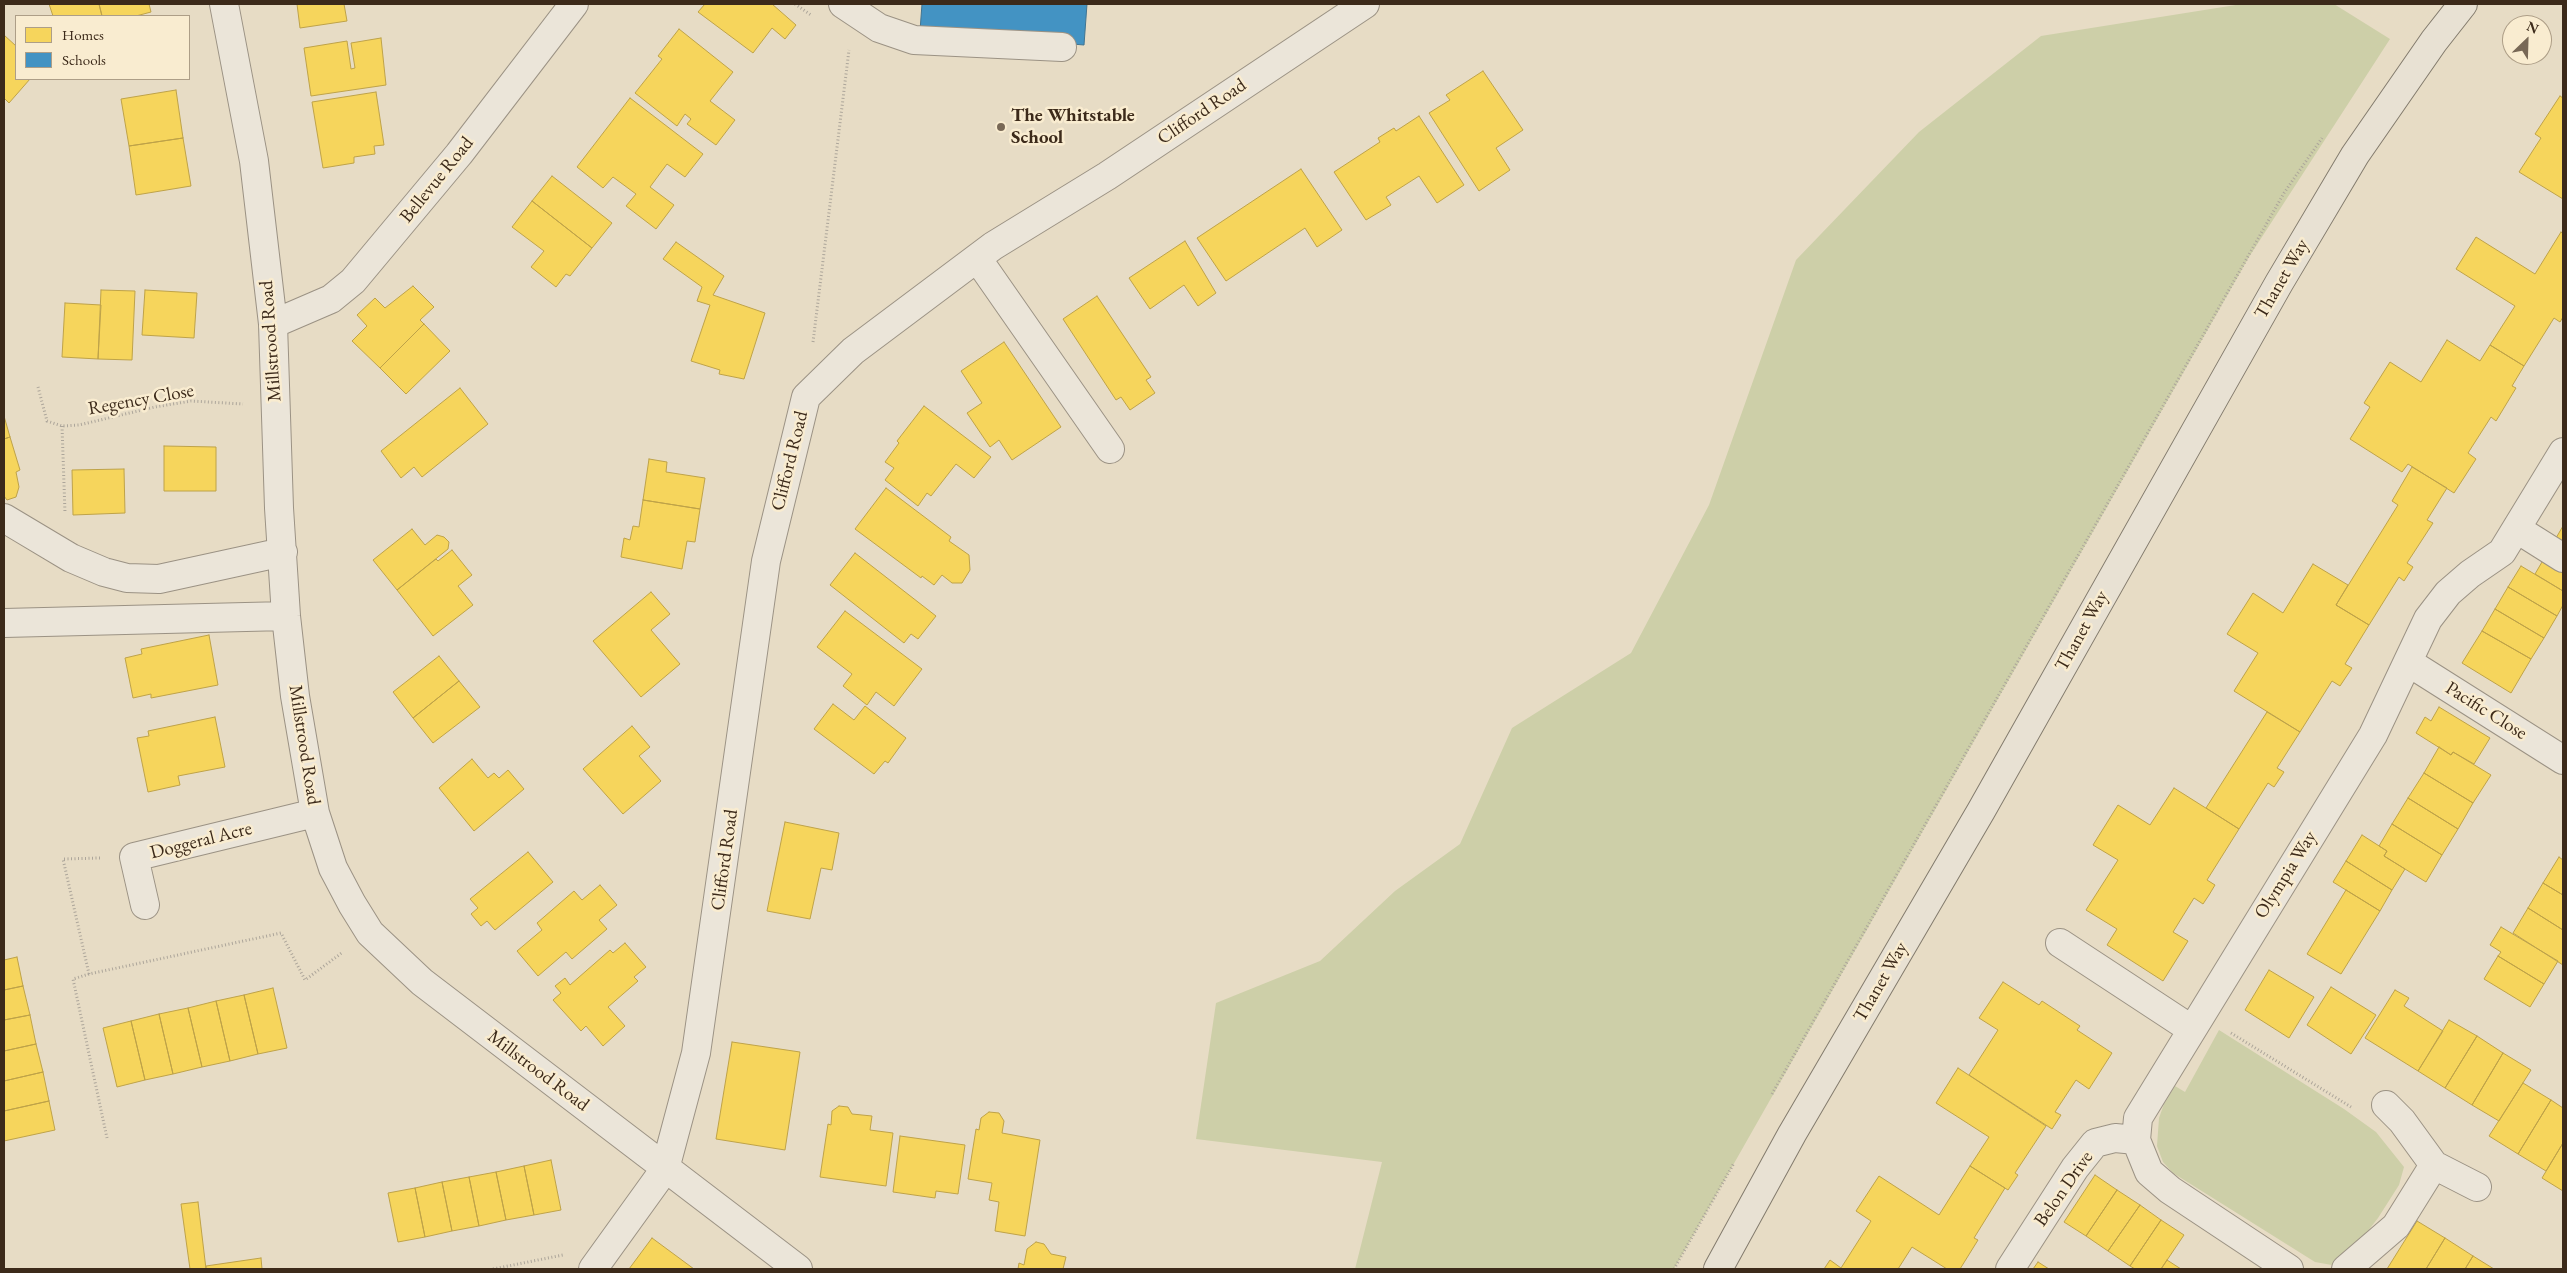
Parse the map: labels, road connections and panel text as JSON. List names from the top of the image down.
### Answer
{
  "streets": {
    "main road": ["Thanet Way"],
    "street": [
      "Clifford Road",
      "Bellevue Road",
      "Millstrood Road",
      "Pacific Close",
      "Doggeral Acre",
      "Olympia Way",
      "Belon Drive"
    ],
    "path": ["Regency Close"]
  },
  "crossings": [
    ["Clifford Road", "Millstrood Road"],
    ["Bellevue Road", "Millstrood Road"],
    ["Millstrood Road", "Regency Close"],
    ["Millstrood Road", "Doggeral Acre"],
    ["Pacific Close", "Olympia Way"],
    ["Olympia Way", "Belon Drive"]
  ],
  "places": ["The Whitstable School"],
  "legend": ["Homes", "Schools"],
  "north": "top right"
}
